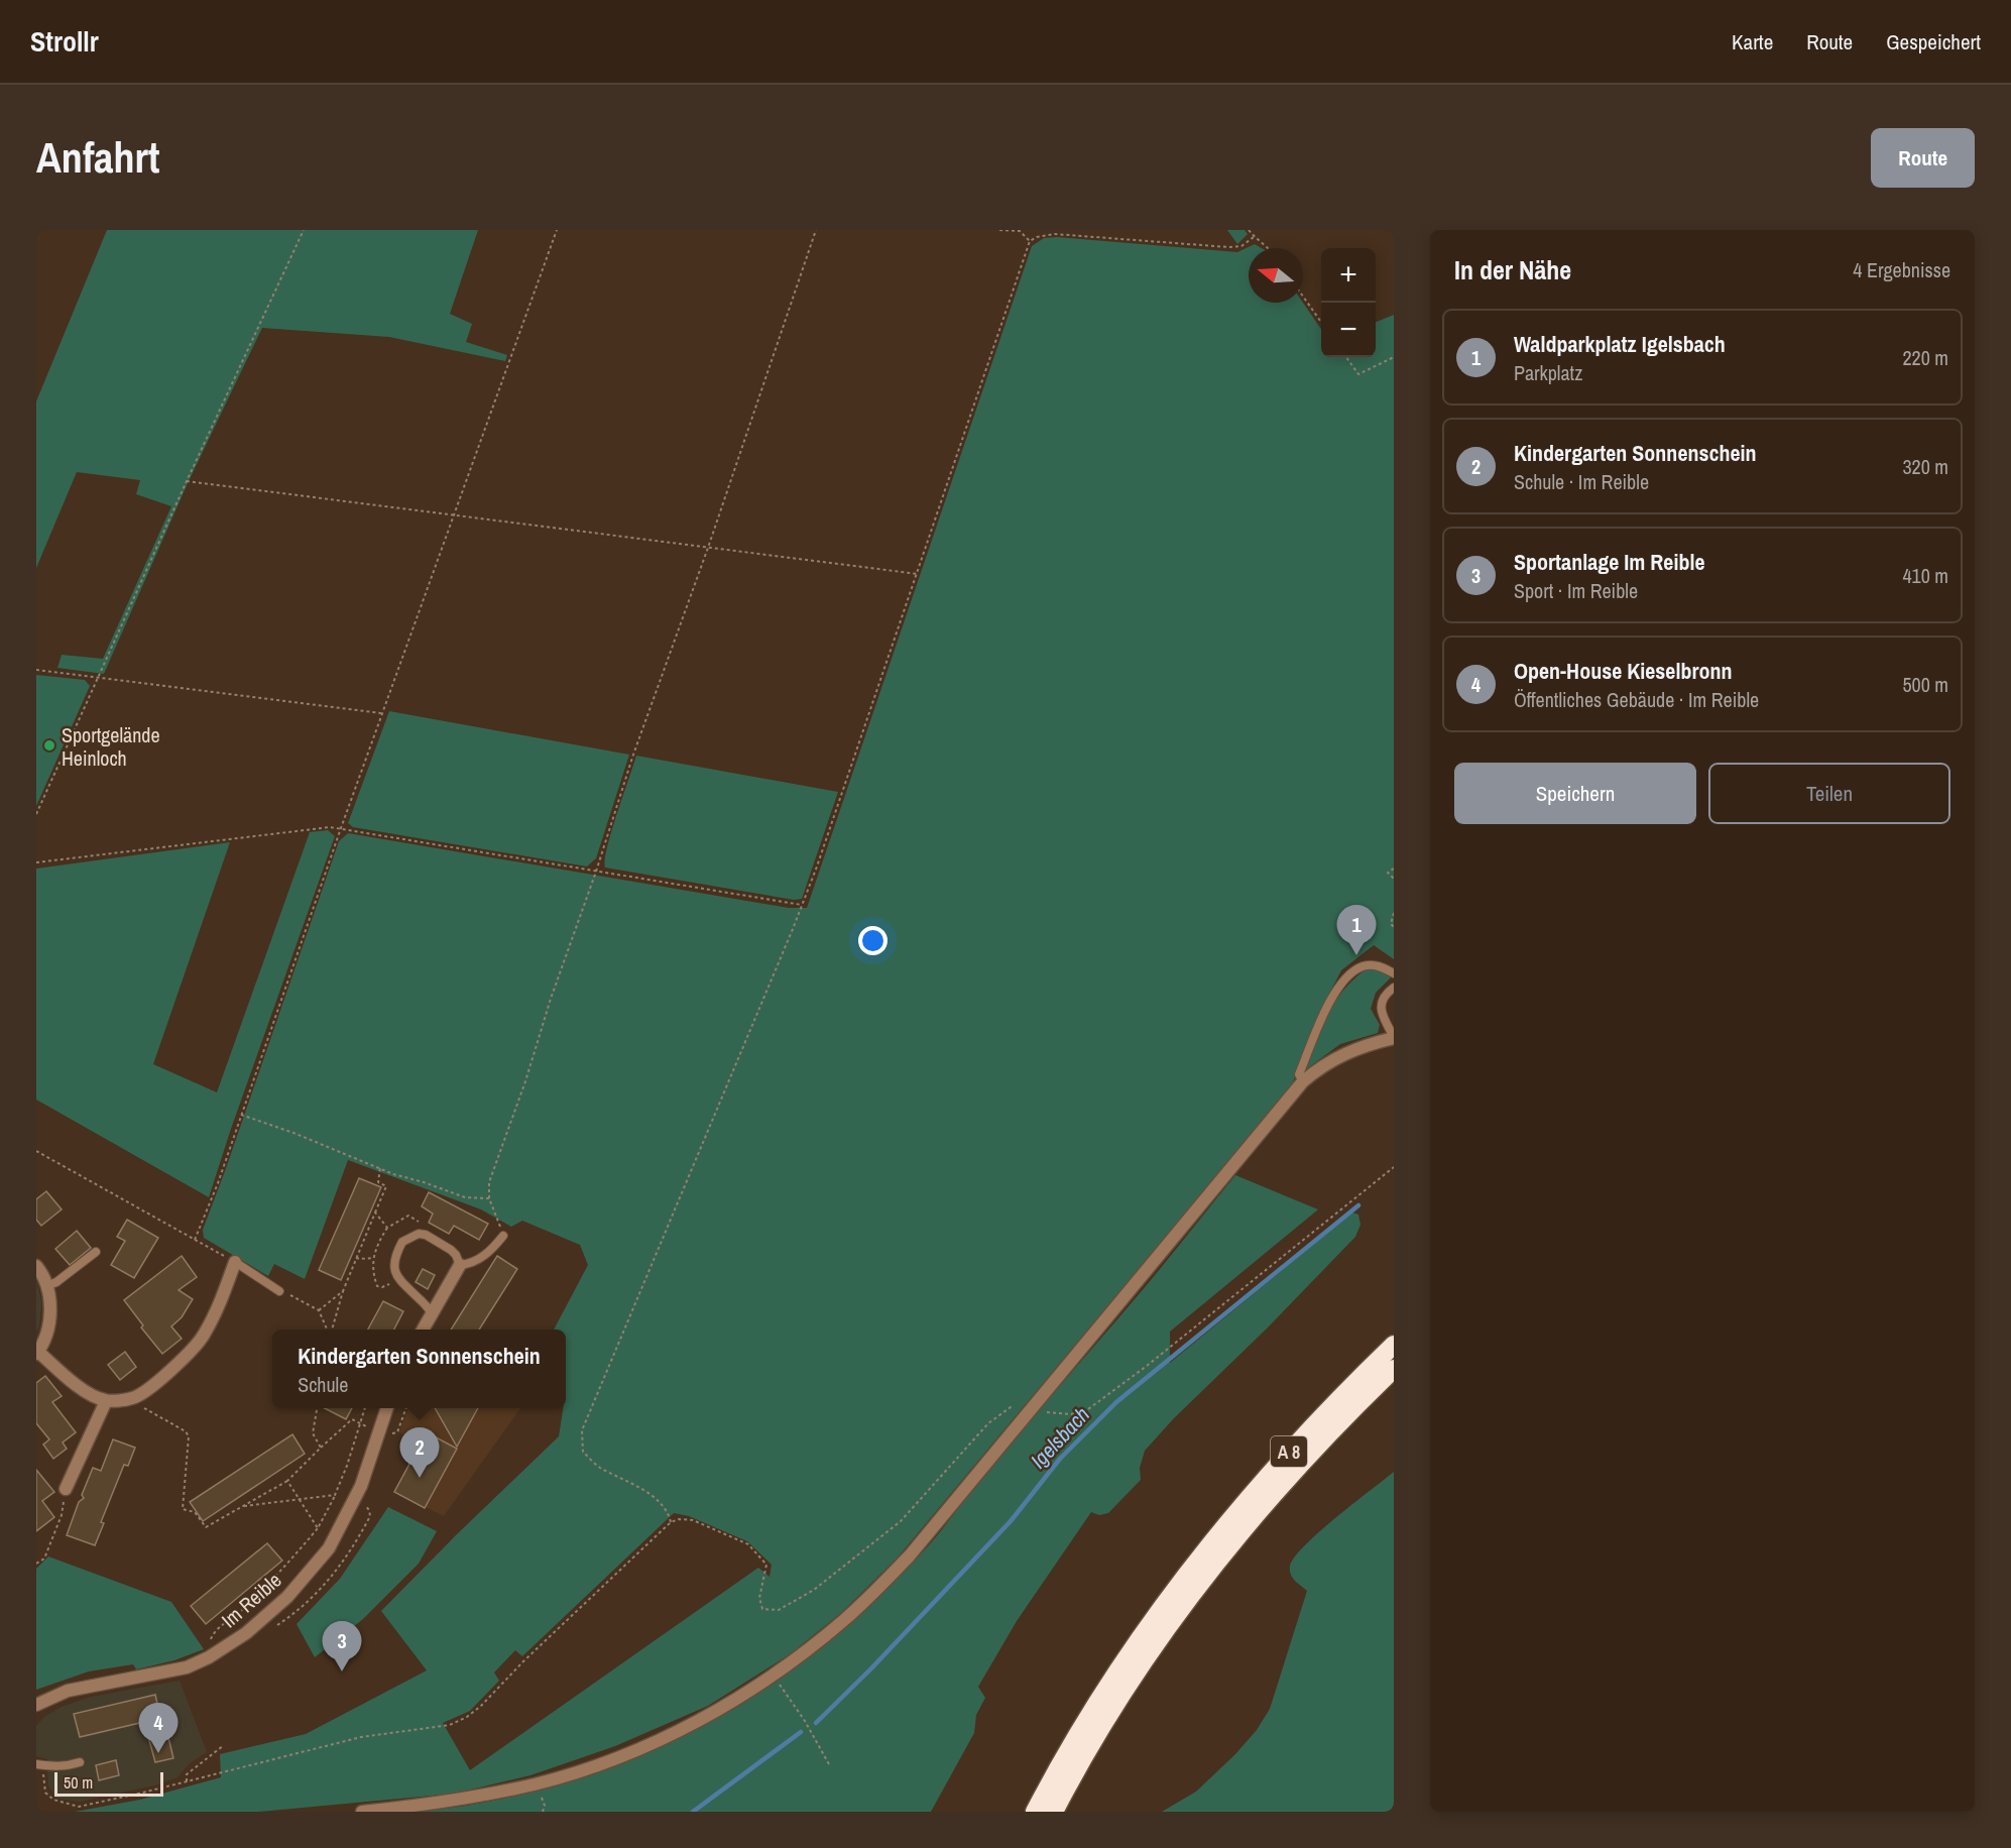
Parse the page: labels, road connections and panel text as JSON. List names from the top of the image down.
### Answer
{
  "streets": {
    "highway": ["A 8"],
    "street": ["Im Reible"]
  },
  "water": ["Igelsbach"],
  "places": ["Sportgelände Heinloch"],
  "scale_bar": "50 m",
  "north": "left",
  "page": {
    "header": "Strollr",
    "nav": ["Karte", "Route", "Gespeichert"],
    "buttons": [
      "Route",
      ["Speichern", "Teilen"]
    ],
    "title": "Anfahrt",
    "heading": ["In der Nähe", "4 Ergebnisse"],
    "map_buttons": ["+", "−"],
    "list": [
      {
        "mark": "1",
        "name": "Waldparkplatz Igelsbach",
        "note": "Parkplatz",
        "value": "220 m"
      },
      {
        "mark": "2",
        "name": "Kindergarten Sonnenschein",
        "note": "Schule · Im Reible",
        "value": "320 m"
      },
      {
        "mark": "3",
        "name": "Sportanlage Im Reible",
        "note": "Sport · Im Reible",
        "value": "410 m"
      },
      {
        "mark": "4",
        "name": "Open-House Kieselbronn",
        "note": "Öffentliches Gebäude · Im Reible",
        "value": "500 m"
      }
    ],
    "pins": [
      "1",
      "2",
      "3",
      "4"
    ],
    "popup": ["Kindergarten Sonnenschein", "Schule"],
    "scale": "50 m"
  }
}
